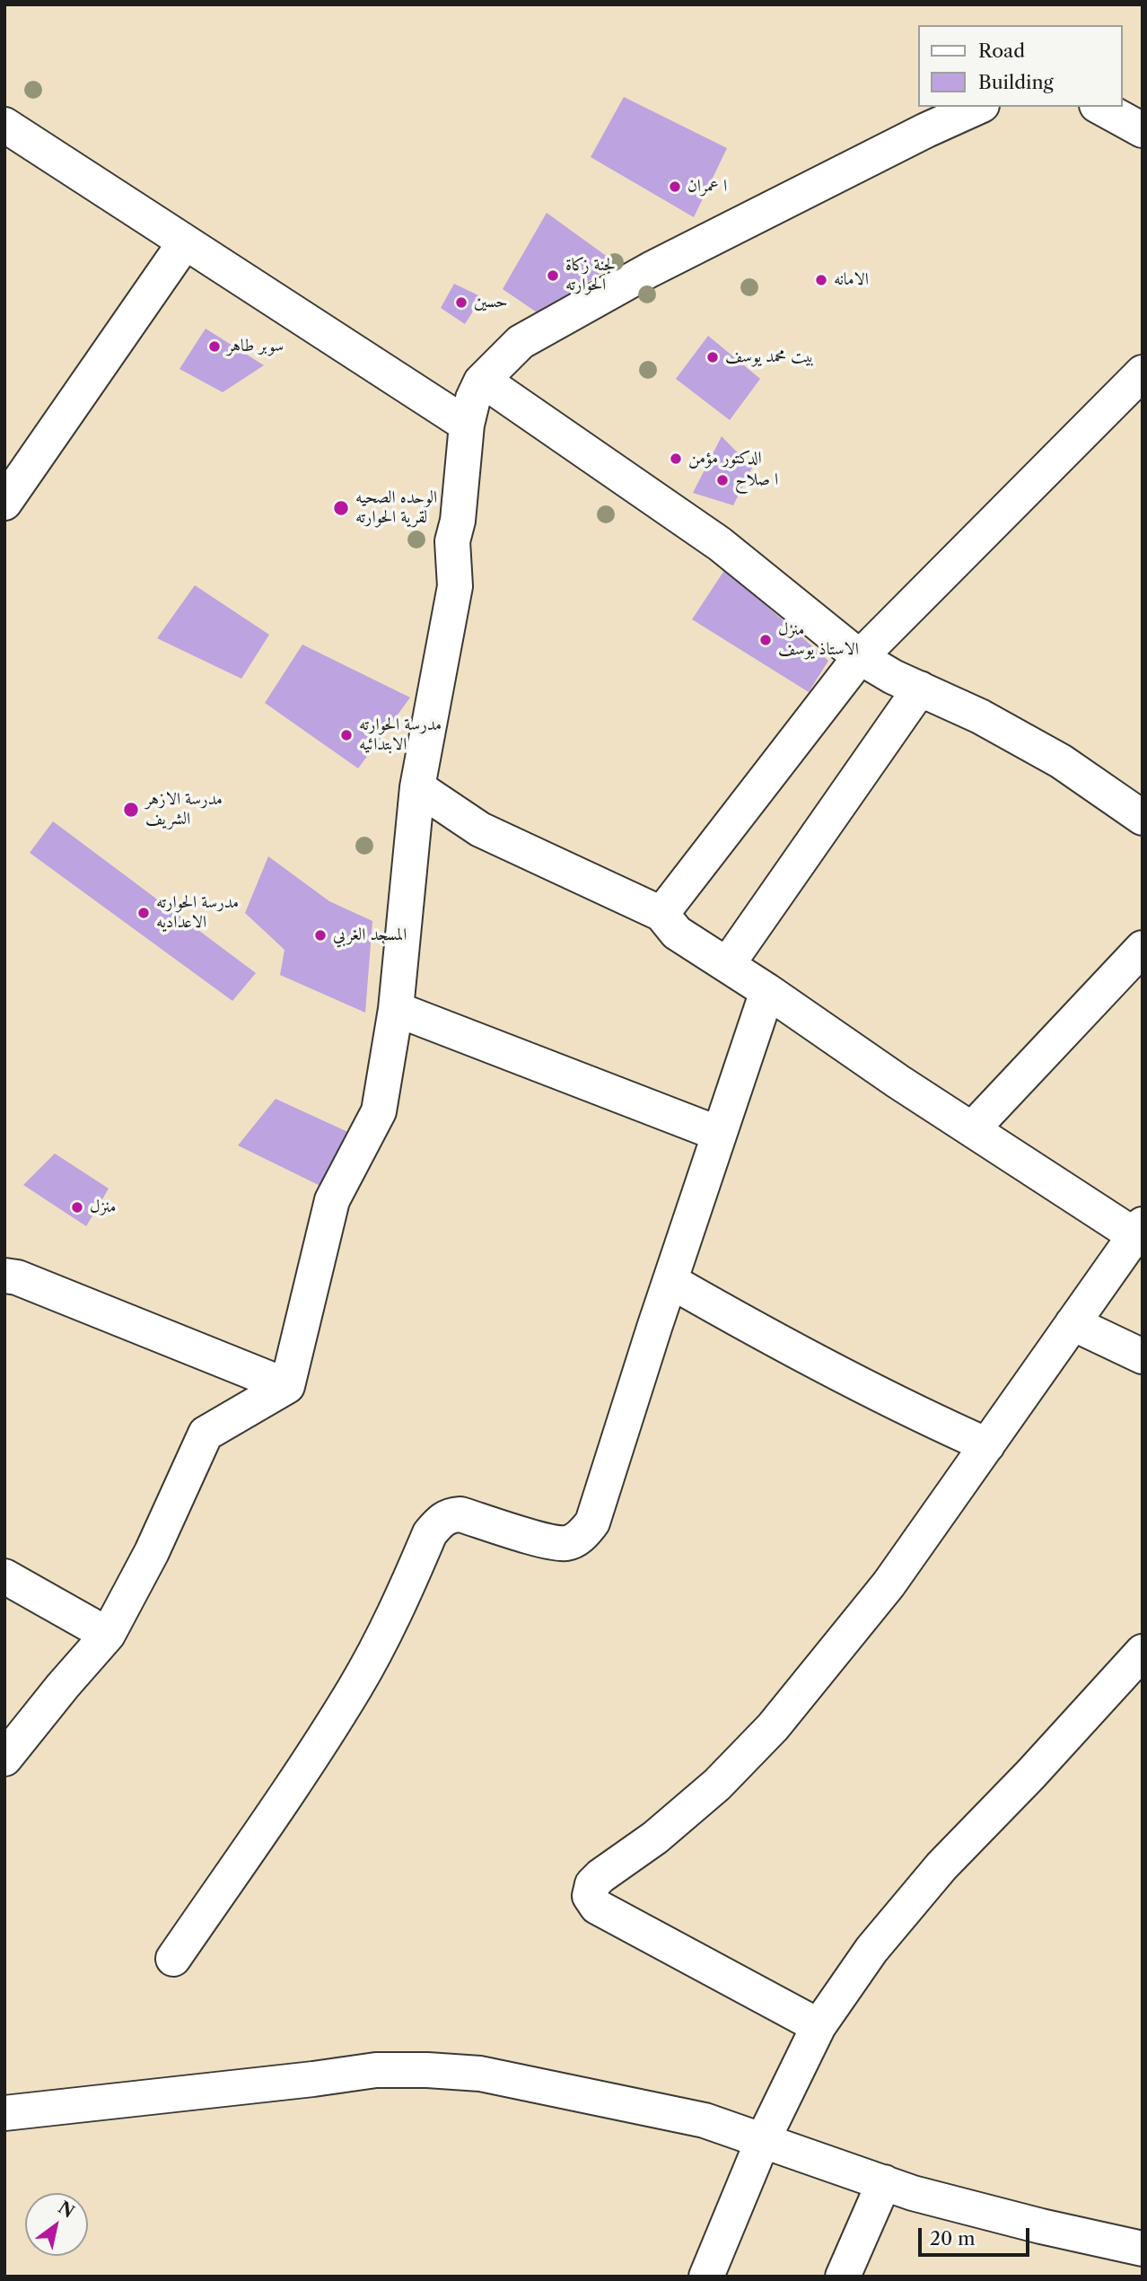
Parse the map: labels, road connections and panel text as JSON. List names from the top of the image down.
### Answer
{
  "places": [
    "ا عمران",
    "لجنة زكاة الحوارته",
    "الامانه",
    "حسين",
    "سوبر طاهر",
    "بيت محمد يوسف",
    "الدكتور مؤمن",
    "ا صلاح",
    "الوحده الصحيه لقرية الحوارته",
    "منزل الاستاذ يوسف",
    "مدرسة الحوارته الابتدائيه",
    "مدرسة الازهر الشريف",
    "مدرسة الحوارته الاعداديه",
    "المسجد الغربي",
    "منزل"
  ],
  "legend": ["Road", "Building"],
  "scale_bar": "20 m",
  "north": "top right"
}
